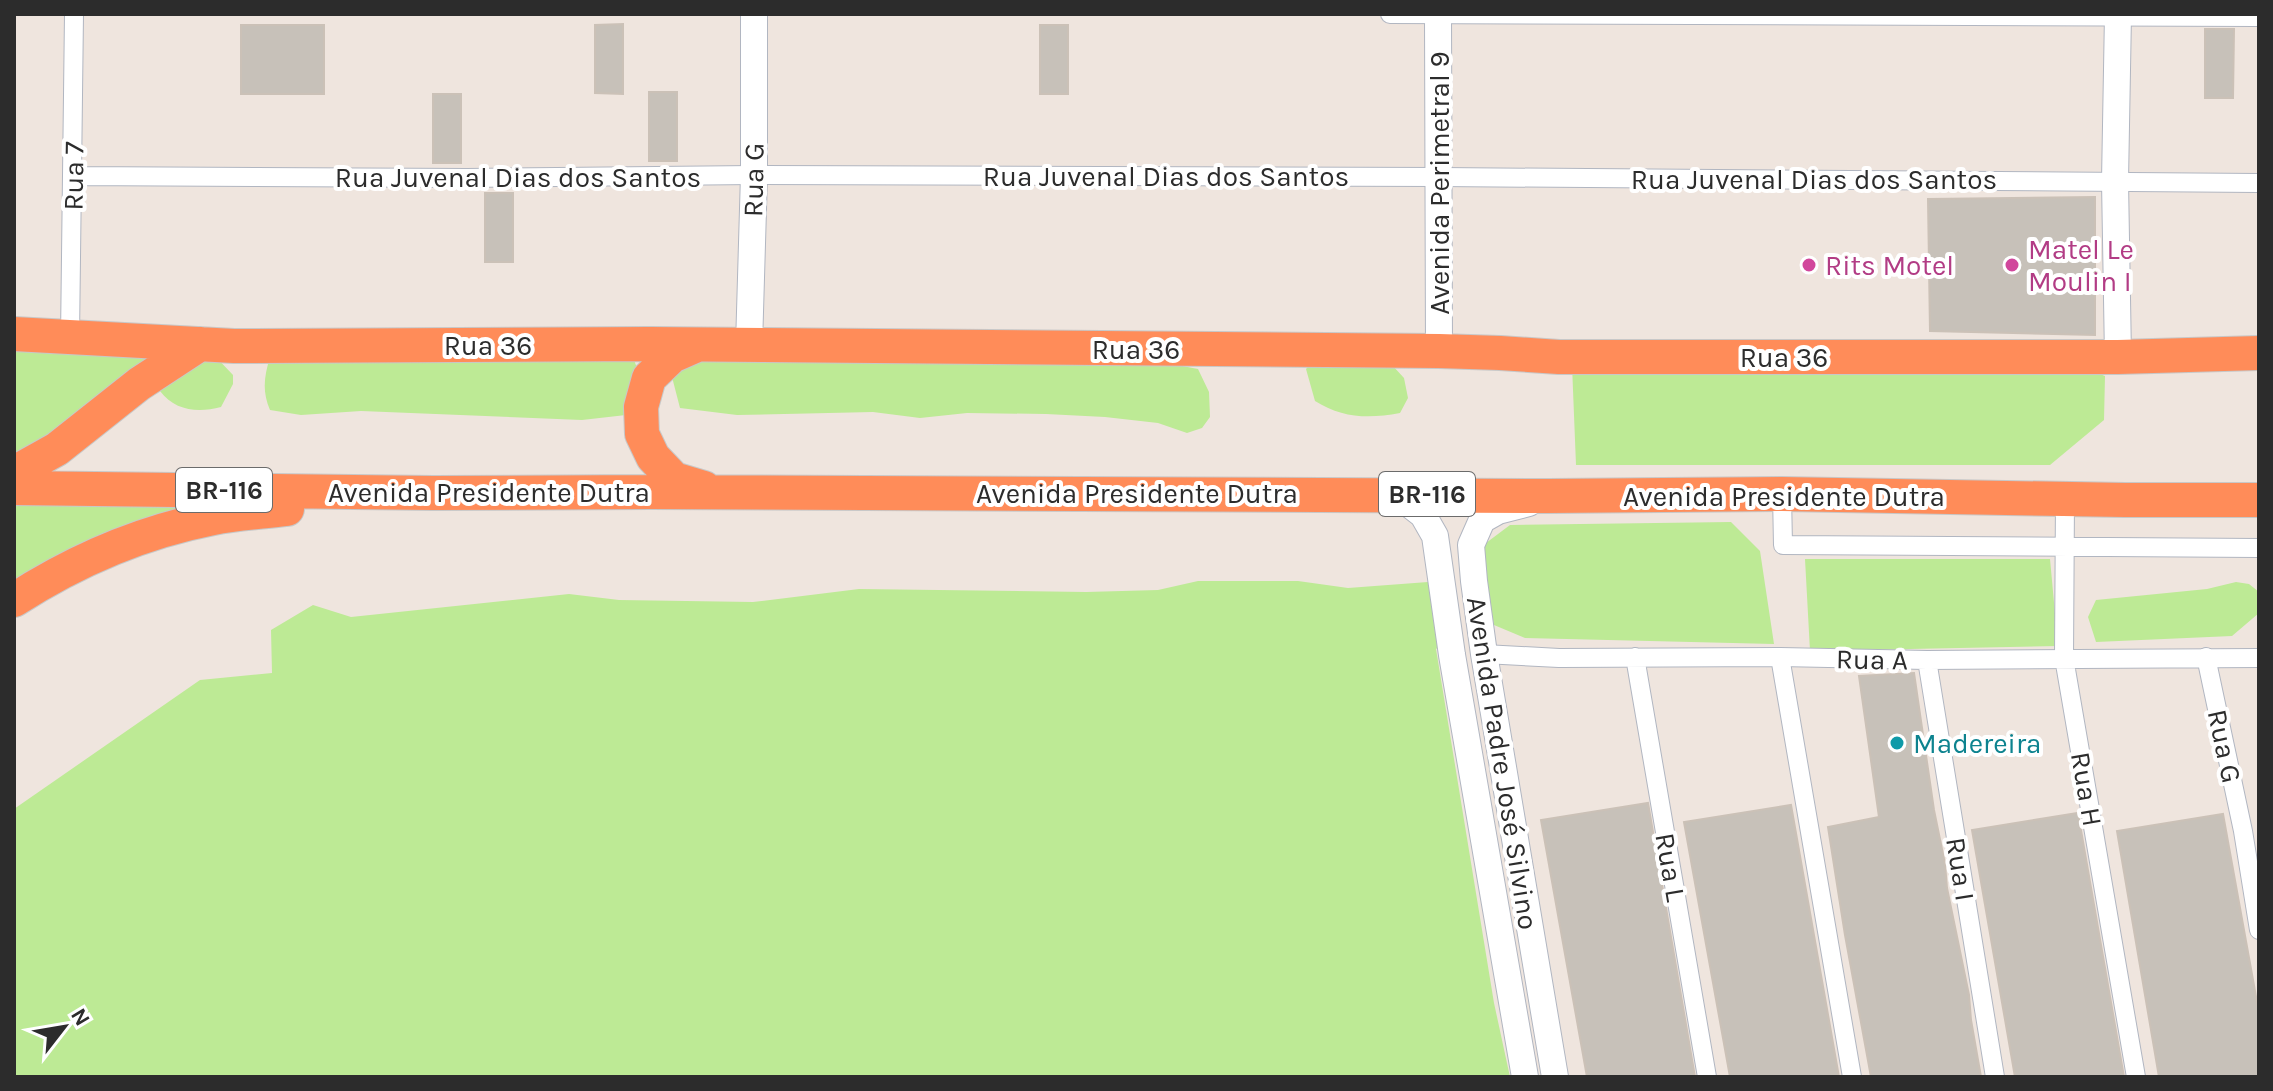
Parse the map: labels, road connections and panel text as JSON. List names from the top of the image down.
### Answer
{
  "streets": {
    "highway": ["Rua 36", "BR-116", "Avenida Presidente Dutra"],
    "main road": ["Rua G", "Avenida Perimetral 9", "Avenida Padre José Silvino"],
    "street": [
      "Rua 7",
      "Rua Juvenal Dias dos Santos",
      "Rua A",
      "Rua H",
      "Rua L",
      "Rua I"
    ]
  },
  "crossings": [
    ["Rua 7", "Rua Juvenal Dias dos Santos"],
    ["Rua 7", "Rua 36"],
    ["Rua Juvenal Dias dos Santos", "Rua G"],
    ["Rua Juvenal Dias dos Santos", "Avenida Perimetral 9"],
    ["Rua G", "Rua 36"],
    ["Rua G", "Rua A"],
    ["Avenida Perimetral 9", "Rua 36"],
    ["Avenida Presidente Dutra", "Avenida Padre José Silvino"],
    ["Avenida Presidente Dutra", "Rua H"],
    ["Rua A", "Avenida Padre José Silvino"],
    ["Rua A", "Rua H"],
    ["Rua A", "Rua L"],
    ["Rua A", "Rua I"]
  ],
  "places": ["Rits Motel", "Matel Le Moulin I", "Madereira"],
  "north": "top right"
}
